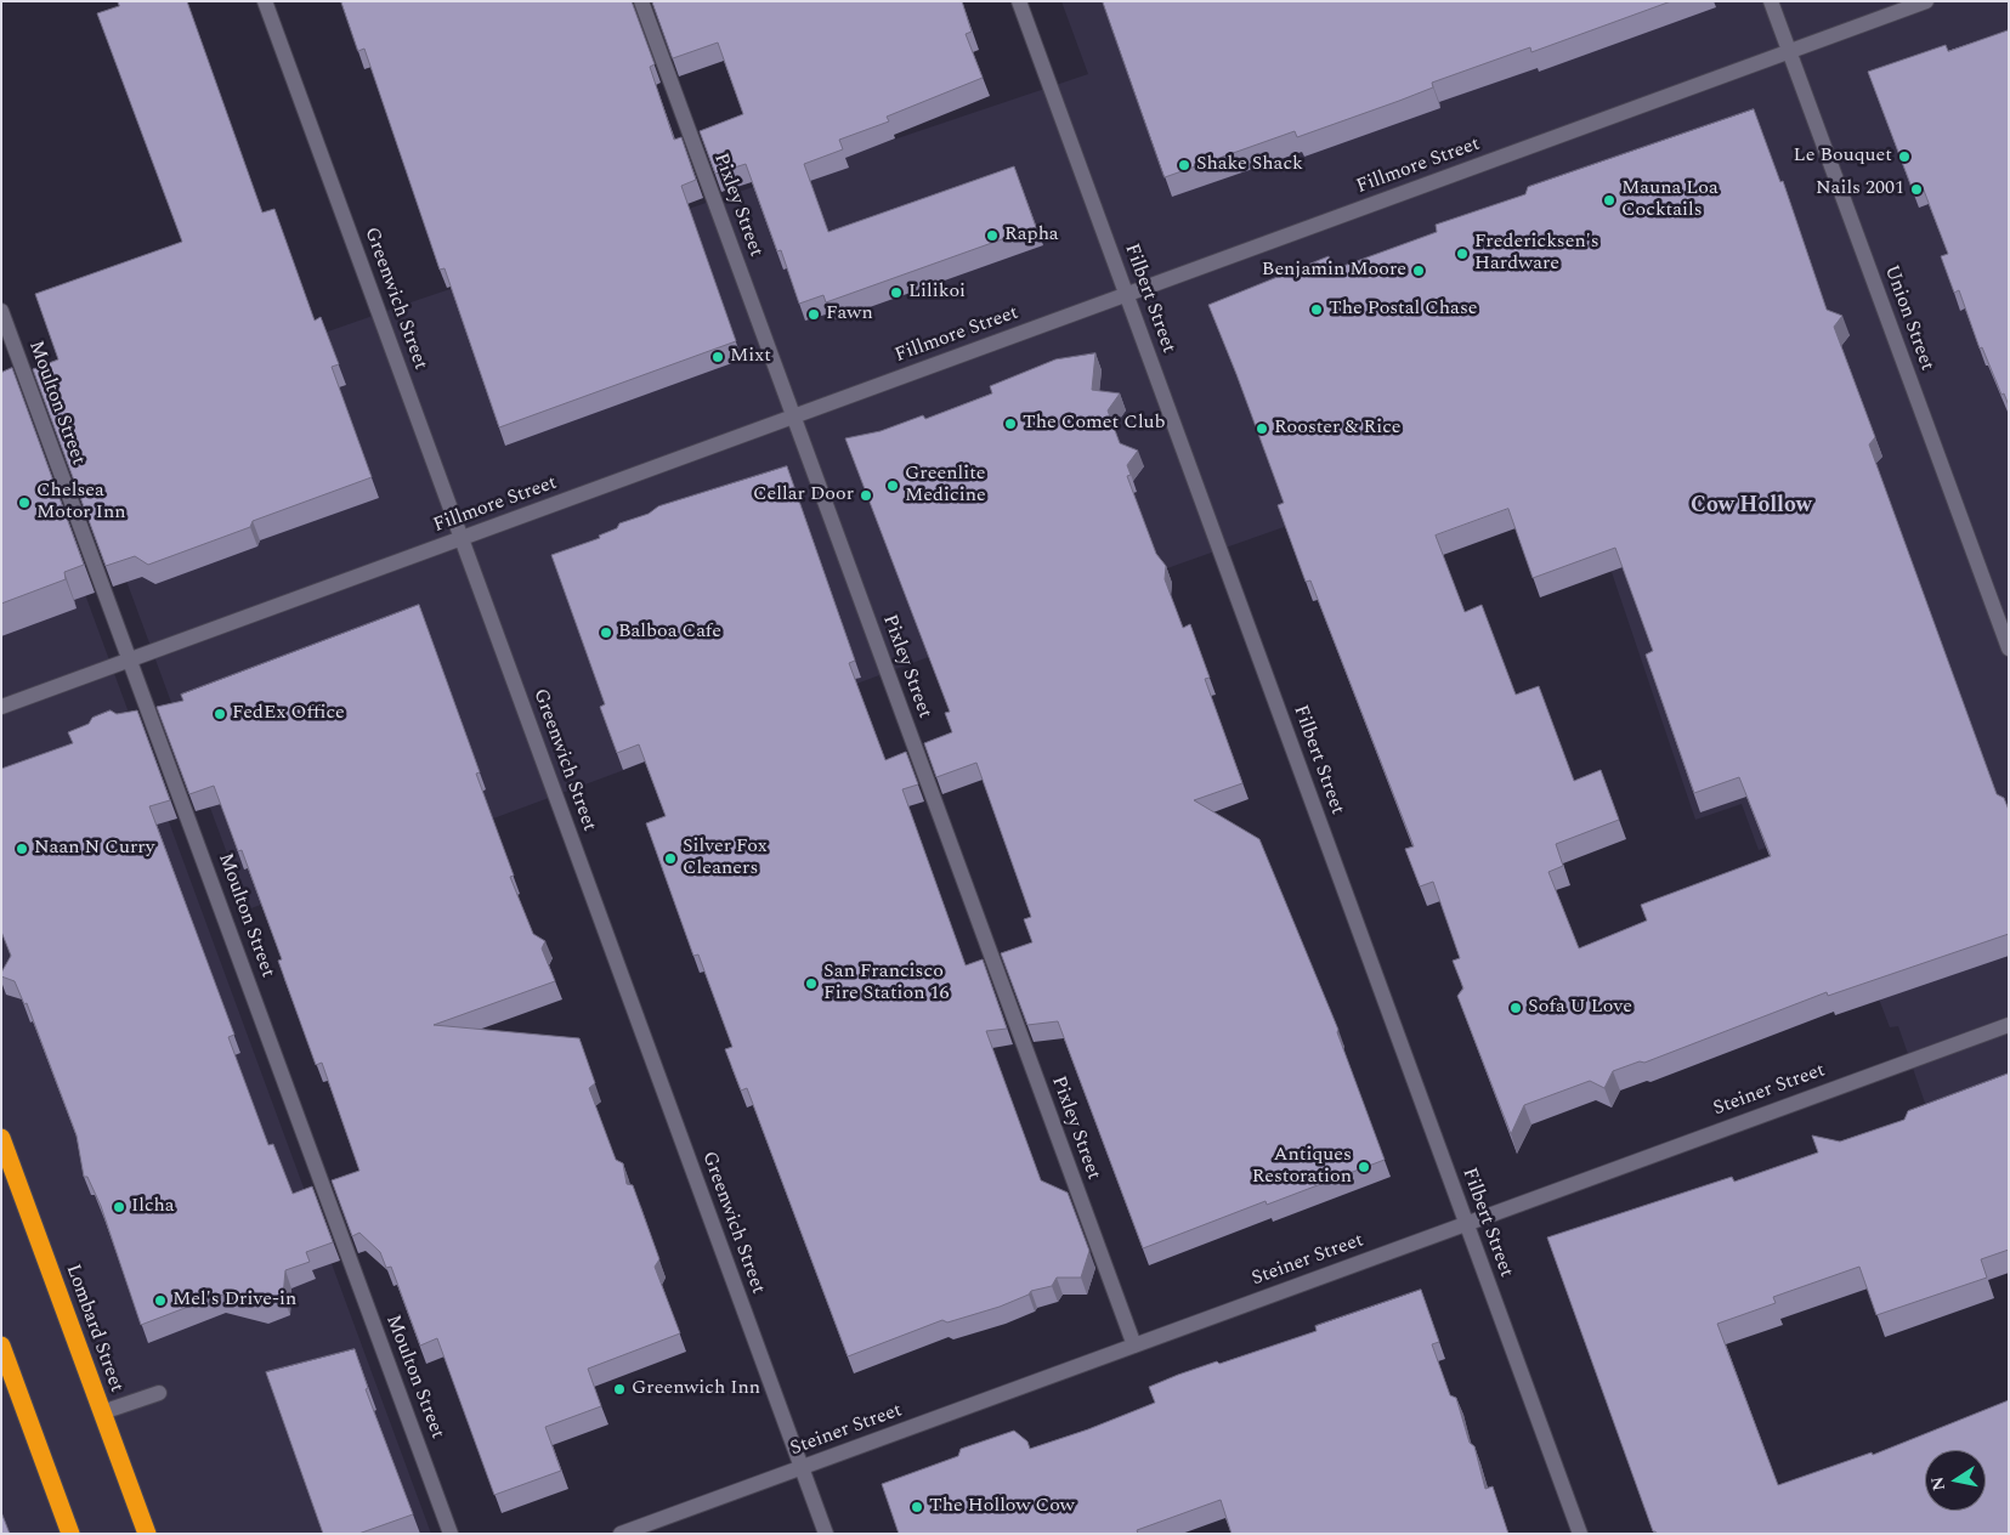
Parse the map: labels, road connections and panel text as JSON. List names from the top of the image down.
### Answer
{
  "streets": {
    "highway": ["Lombard Street"],
    "street": [
      "Fillmore Street",
      "Pixley Street",
      "Greenwich Street",
      "Filbert Street",
      "Union Street",
      "Moulton Street",
      "Steiner Street"
    ]
  },
  "crossings": [
    ["Fillmore Street", "Pixley Street"],
    ["Fillmore Street", "Greenwich Street"],
    ["Fillmore Street", "Filbert Street"],
    ["Fillmore Street", "Union Street"],
    ["Fillmore Street", "Moulton Street"],
    ["Pixley Street", "Steiner Street"],
    ["Greenwich Street", "Steiner Street"],
    ["Filbert Street", "Steiner Street"]
  ],
  "districts": ["Cow Hollow"],
  "places": [
    "Le Bouquet",
    "Shake Shack",
    "Nails 2001",
    "Mauna Loa Cocktails",
    "Rapha",
    "Fredericksen's Hardware",
    "Benjamin Moore",
    "Lilikoi",
    "The Postal Chase",
    "Fawn",
    "Mixt",
    "The Comet Club",
    "Rooster & Rice",
    "Greenlite Medicine",
    "Cellar Door",
    "Chelsea Motor Inn",
    "Balboa Cafe",
    "FedEx Office",
    "Naan N Curry",
    "Silver Fox Cleaners",
    "San Francisco Fire Station 16",
    "Sofa U Love",
    "Antiques Restoration",
    "Ilcha",
    "Mel's Drive-in",
    "Greenwich Inn",
    "The Hollow Cow"
  ],
  "north": "left"
}
